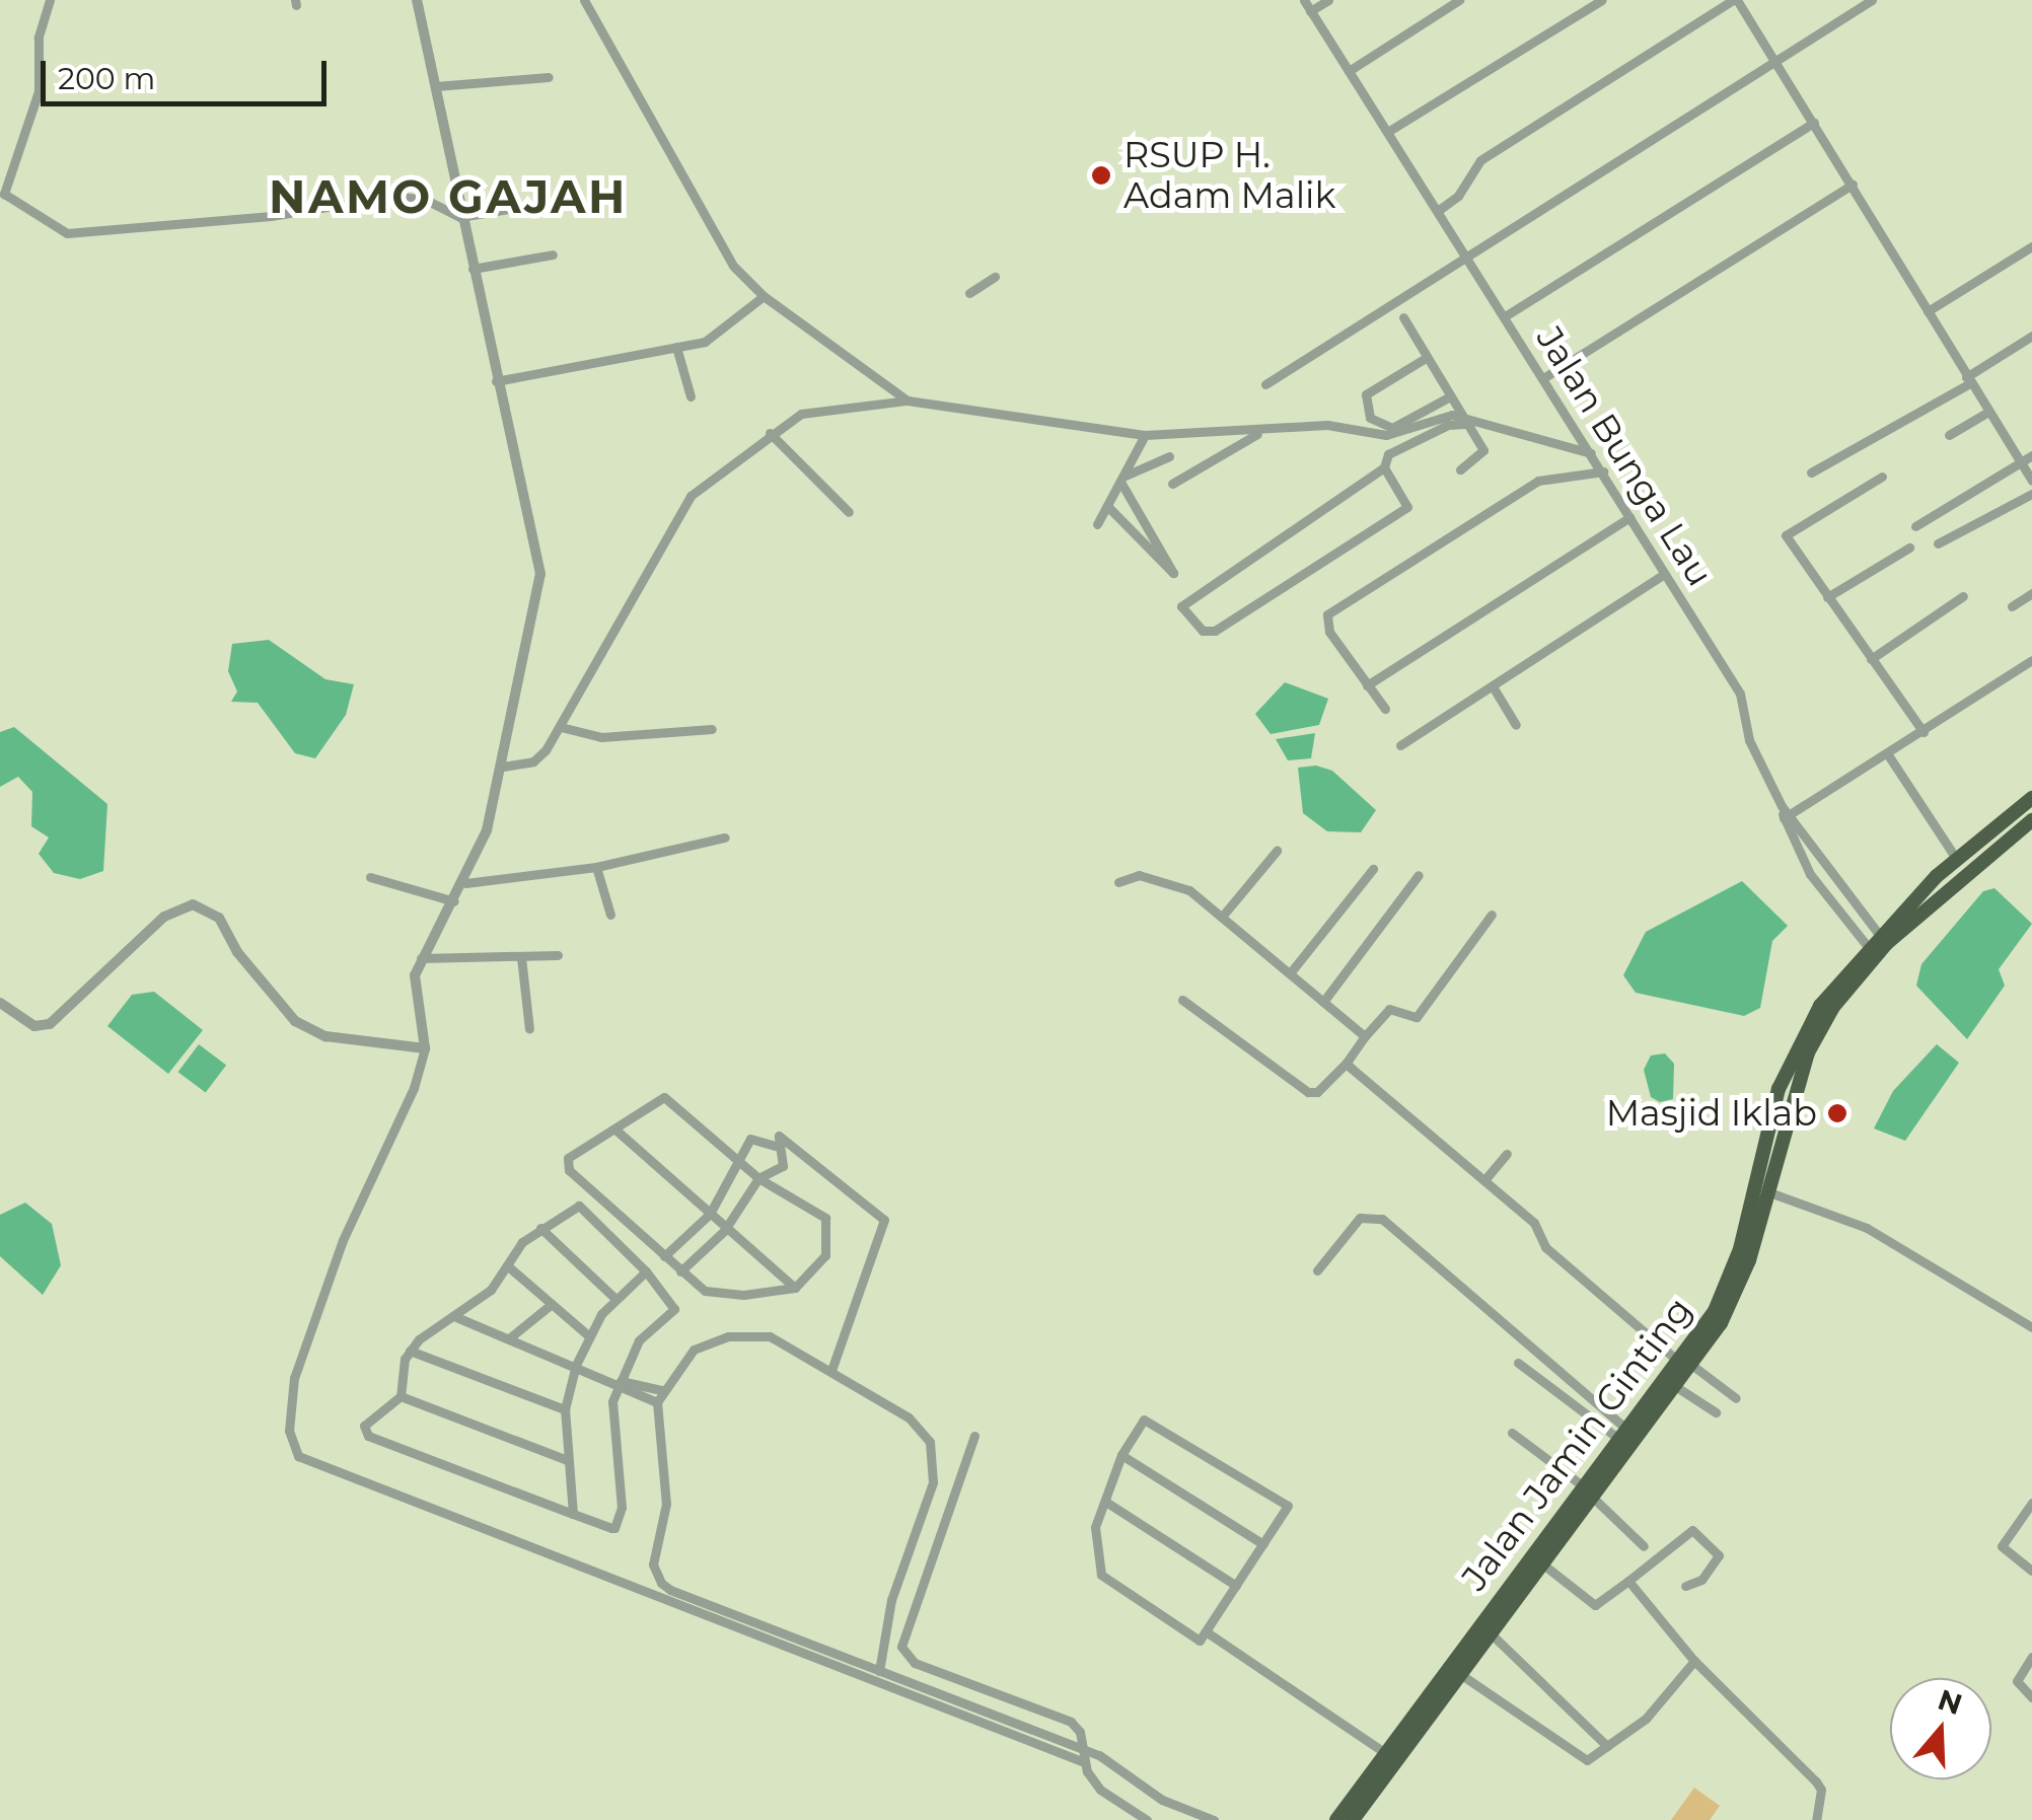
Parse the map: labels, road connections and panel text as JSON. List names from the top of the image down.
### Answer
{
  "streets": {
    "highway": ["Jalan Jamin Ginting"],
    "street": ["Jalan Bunga Lau"]
  },
  "districts": ["NAMO GAJAH"],
  "places": ["RSUP H. Adam Malik", "Masjid Iklab"],
  "scale_bar": "200 m",
  "north": "top"
}
